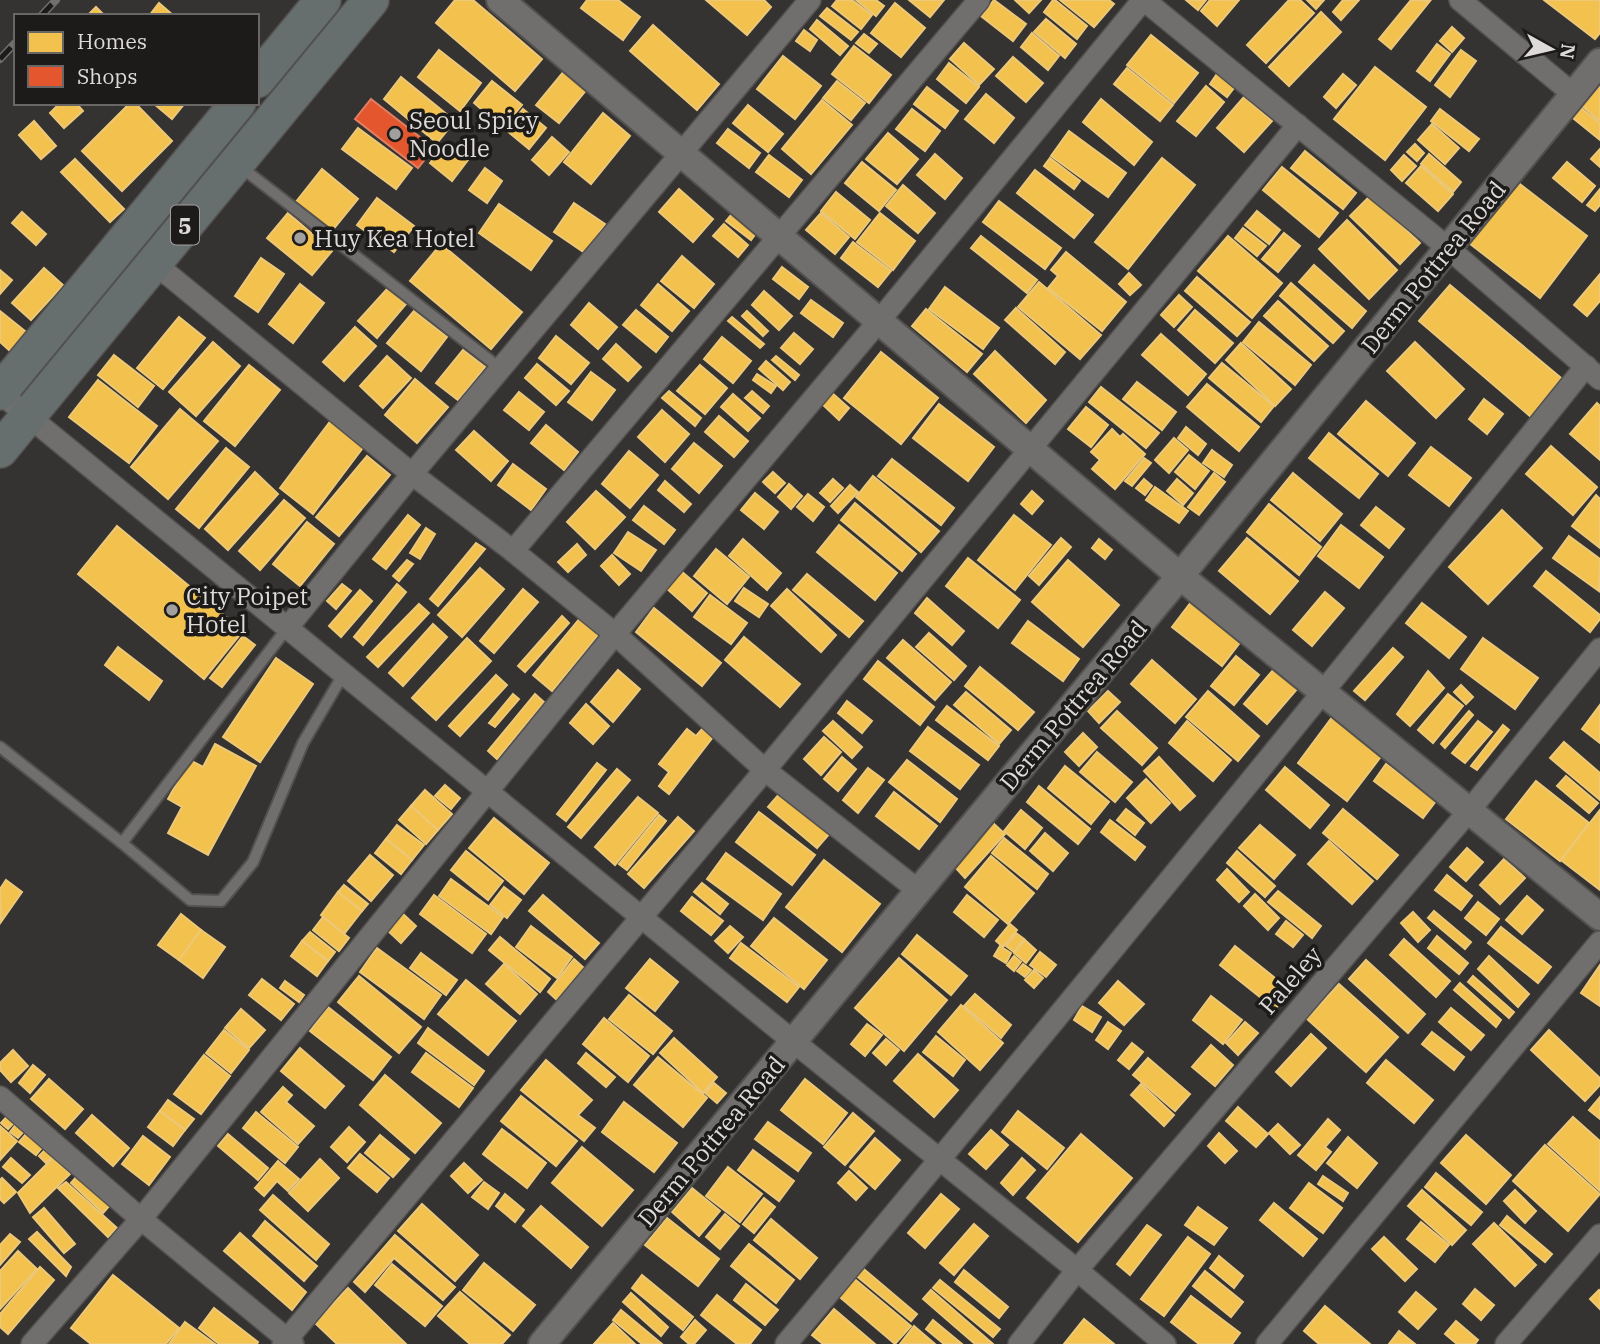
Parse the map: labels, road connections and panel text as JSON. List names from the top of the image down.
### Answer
{
  "streets": {
    "highway": ["5"],
    "street": ["Derm Pottrea Road", "Paleley"]
  },
  "places": ["Seoul Spicy Noodle", "Huy Kea Hotel", "City Poipet Hotel"],
  "legend": ["Homes", "Shops"],
  "north": "right"
}
